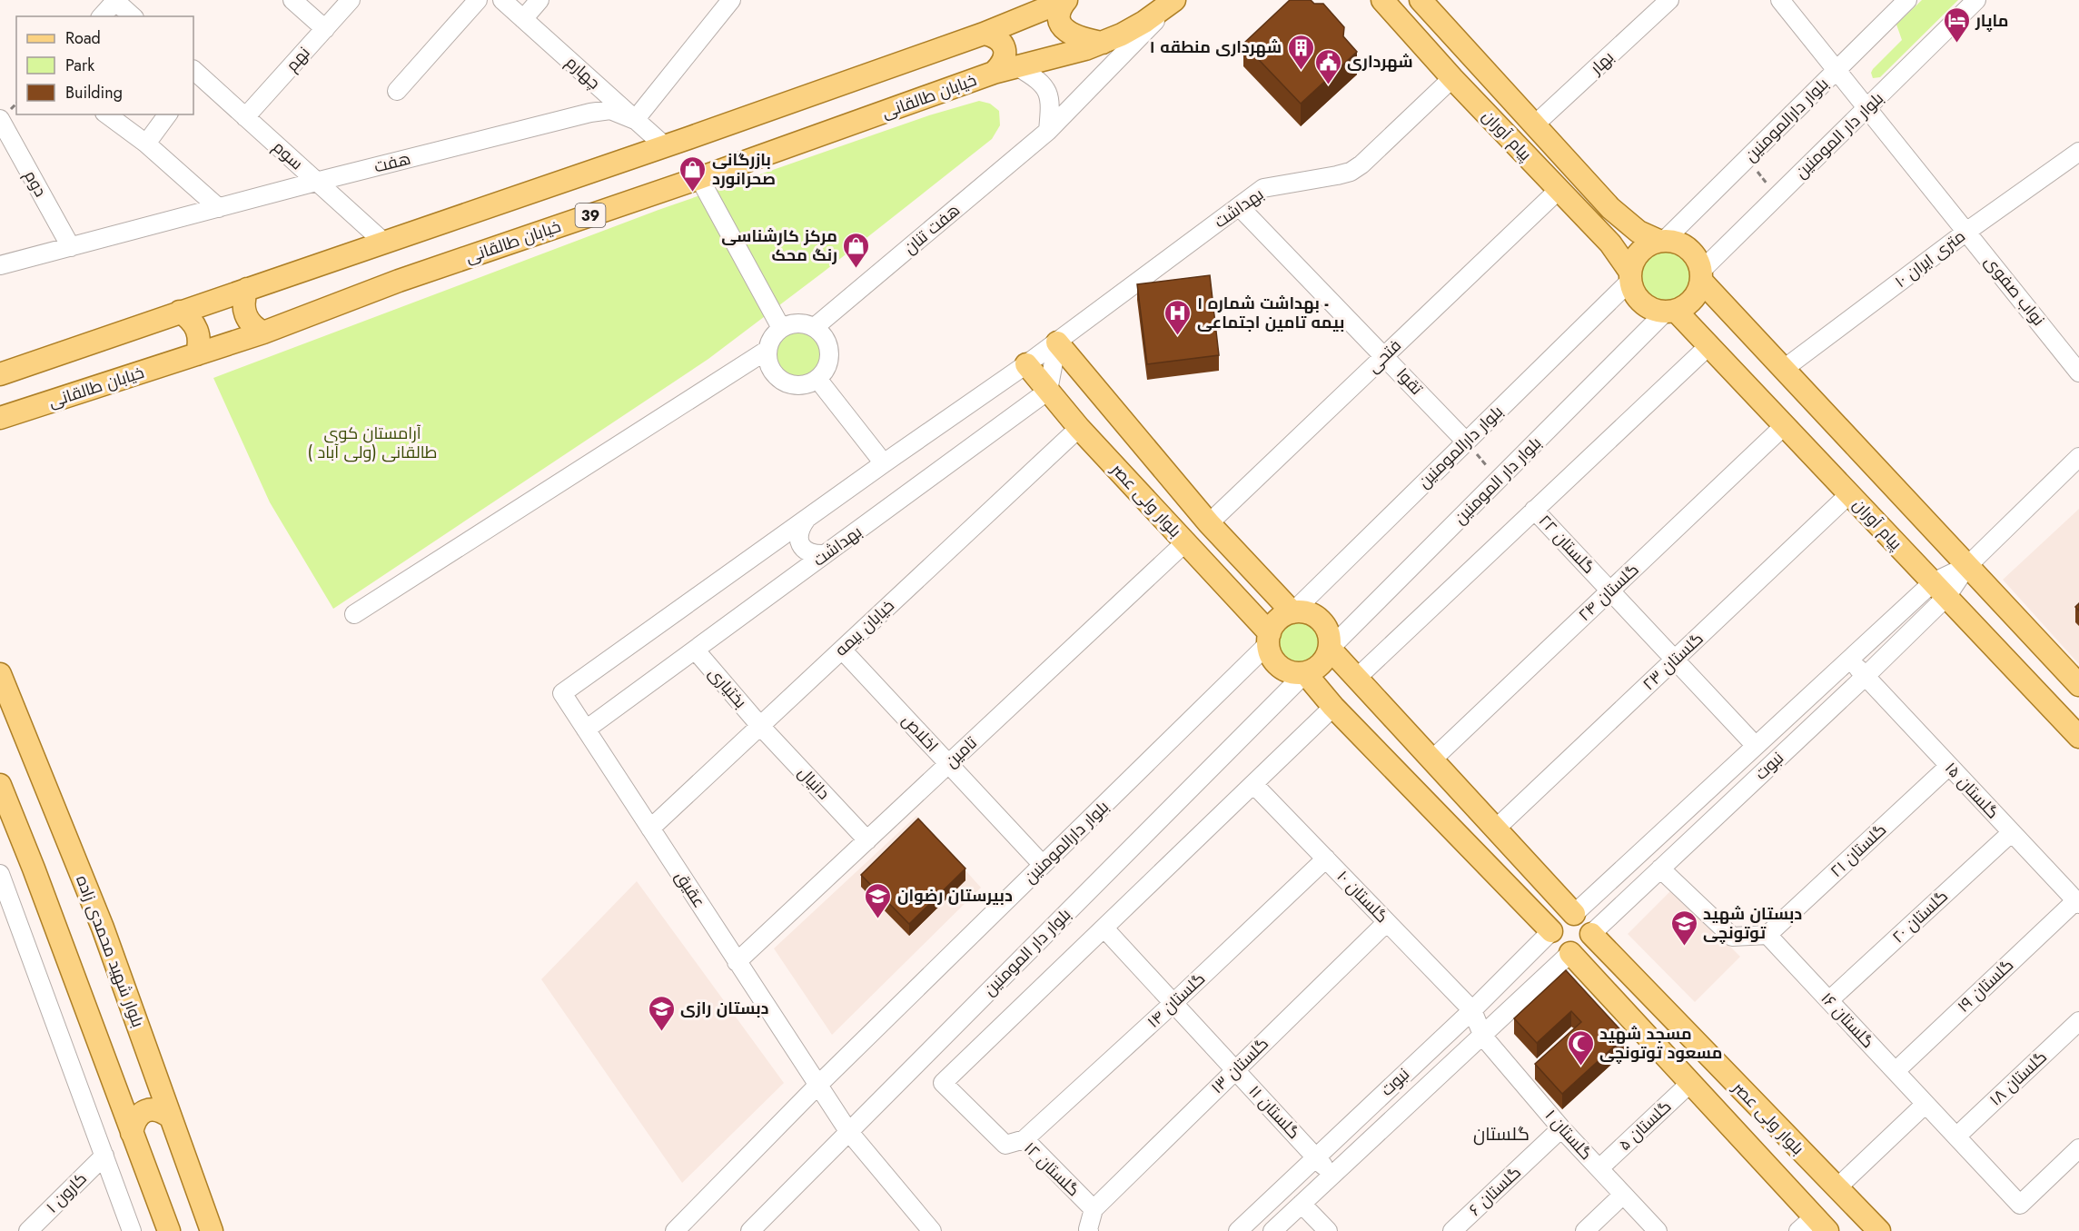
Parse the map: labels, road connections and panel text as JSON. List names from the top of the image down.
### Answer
{
  "streets": {
    "main road": [
      "خیابان طالقانی",
      "پیام آوران",
      "39",
      "بلوار ولی عصر",
      "بلوار شهید محمدی زاده"
    ],
    "street": [
      "نهم",
      "بهار",
      "چهارم",
      "بلوار دارالمومنین",
      "بلوار دار المومنین",
      "سوم",
      "هفت",
      "دوم",
      "بهداشت",
      "هفت تنان",
      "۱۰ متری ایران",
      "نواب صفوی",
      "فتحی",
      "تقوا",
      "گلستان ۲۲",
      "گلستان ۲۴",
      "خیابان بیمه",
      "گلستان ۲۳",
      "بختیاری",
      "اخلاص",
      "تامین",
      "نبوت",
      "دانیال",
      "گلستان ۱۵",
      "گلستان ۲۱",
      "عقیق",
      "گلستان ۱۰",
      "گلستان ۲۰",
      "گلستان ۱۹",
      "گلستان ۱۴",
      "گلستان ۱۶",
      "گلستان ۱۳",
      "گلستان ۱۸",
      "گلستان ۱۱",
      "گلستان ۵",
      "گلستان ۱",
      "گلستان ۱۲",
      "گلستان ۶",
      "کارون ۱"
    ]
  },
  "crossings": [
    ["نهم", "سوم"],
    ["بهار", "پیام آوران"],
    ["چهارم", "هفت"],
    ["خیابان طالقانی", "هفت تنان"],
    ["بلوار دارالمومنین", "پیام آوران"],
    ["بلوار دارالمومنین", "بلوار دار المومنین"],
    ["بلوار دارالمومنین", "نواب صفوی"],
    ["بلوار دارالمومنین", "تقوا"],
    ["بلوار دارالمومنین", "بلوار ولی عصر"],
    ["بلوار دارالمومنین", "اخلاص"],
    ["بلوار دارالمومنین", "عقیق"],
    ["پیام آوران", "بلوار دار المومنین"],
    ["پیام آوران", "بهداشت"],
    ["پیام آوران", "فتحی"],
    ["پیام آوران", "گلستان ۲۴"],
    ["پیام آوران", "گلستان ۲۳"],
    ["پیام آوران", "نبوت"],
    ["بلوار دار المومنین", "نواب صفوی"],
    ["بلوار دار المومنین", "بلوار ولی عصر"],
    ["بلوار دار المومنین", "عقیق"],
    ["سوم", "هفت"],
    ["هفت", "دوم"],
    ["بهداشت", "تقوا"],
    ["بهداشت", "بلوار ولی عصر"],
    ["بهداشت", "بختیاری"],
    ["بهداشت", "عقیق"],
    ["۱۰ متری ایران", "نواب صفوی"],
    ["فتحی", "تقوا"],
    ["فتحی", "بلوار ولی عصر"],
    ["بلوار ولی عصر", "خیابان بیمه"],
    ["بلوار ولی عصر", "تامین"],
    ["بلوار ولی عصر", "نبوت"],
    ["بلوار ولی عصر", "گلستان ۵"],
    ["گلستان ۲۲", "گلستان ۲۴"],
    ["گلستان ۲۲", "گلستان ۲۳"],
    ["گلستان ۲۲", "نبوت"],
    ["خیابان بیمه", "بختیاری"],
    ["خیابان بیمه", "اخلاص"],
    ["خیابان بیمه", "دانیال"],
    ["خیابان بیمه", "عقیق"],
    ["بختیاری", "دانیال"],
    ["اخلاص", "تامین"],
    ["تامین", "دانیال"],
    ["تامین", "عقیق"],
    ["نبوت", "گلستان ۱۵"],
    ["نبوت", "گلستان ۱۰"],
    ["نبوت", "گلستان ۱۱"],
    ["نبوت", "گلستان ۱"],
    ["گلستان ۱۵", "گلستان ۲۱"],
    ["گلستان ۱۵", "گلستان ۲۰"],
    ["گلستان ۱۵", "گلستان ۱۹"],
    ["گلستان ۲۱", "گلستان ۱۶"],
    ["گلستان ۱۰", "گلستان ۱۴"],
    ["گلستان ۱۰", "گلستان ۱۳"],
    ["گلستان ۱۰", "گلستان ۱"],
    ["گلستان ۲۰", "گلستان ۱۶"],
    ["گلستان ۱۹", "گلستان ۱۶"],
    ["گلستان ۱۴", "گلستان ۱۱"],
    ["گلستان ۱۴", "گلستان ۱۲"],
    ["گلستان ۱۶", "گلستان ۱۸"],
    ["گلستان ۱۳", "گلستان ۱۱"],
    ["گلستان ۱۳", "گلستان ۱۲"],
    ["گلستان ۱۱", "گلستان ۱۲"],
    ["گلستان ۵", "گلستان ۱"],
    ["گلستان ۱", "گلستان ۶"]
  ],
  "districts": ["گلستان"],
  "parks": ["آرامستان کوی طالقانی (ولی آباد )"],
  "places": {
    "hotel": ["ماپار"],
    "building": ["شهرداری منطقه ۱"],
    "public building": ["شهرداری"],
    "shop": ["بازرگانی صحرانورد", "مرکز کارشناسی رنگ محک"],
    "hospital": ["بهداشت شماره ۱ - بیمه تامین اجتماعی"],
    "school or university": ["دبیرستان رضوان", "دبستان شهید توتونچی", "دبستان رازی"],
    "mosque": ["مسجد شهید مسعود توتونچی"]
  },
  "legend": ["Road", "Park", "Building"]
}
